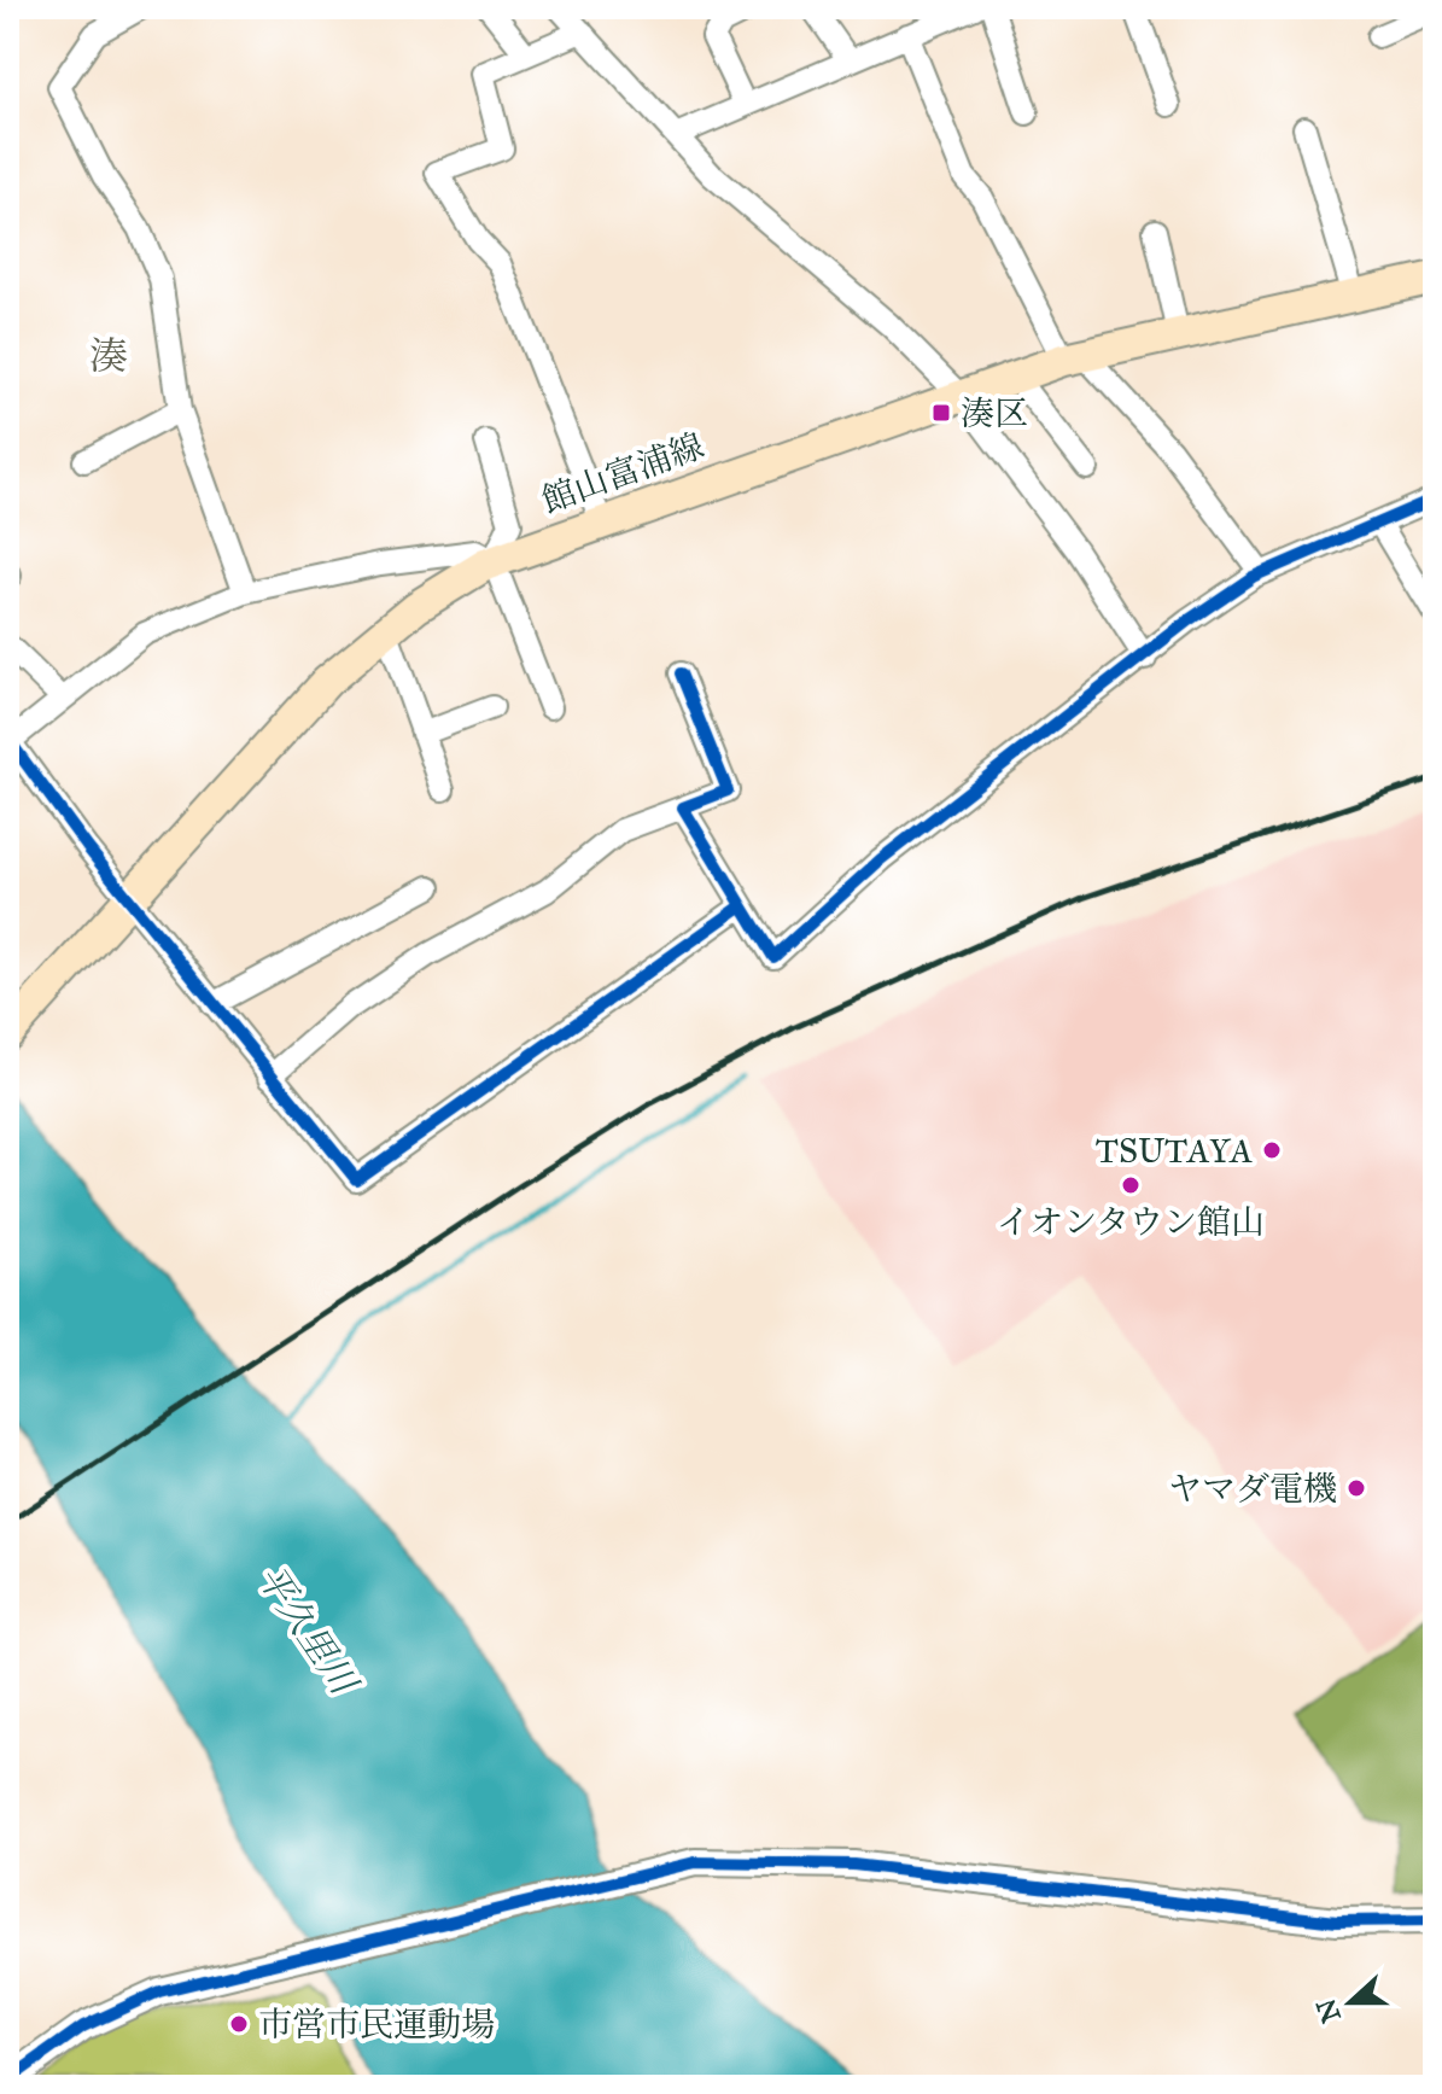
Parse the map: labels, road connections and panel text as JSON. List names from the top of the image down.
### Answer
{
  "streets": {
    "main road": ["館山富浦線"]
  },
  "districts": ["湊"],
  "water": ["平久里川"],
  "places": {
    "transit": ["湊区"],
    "other": [
      "TSUTAYA",
      "イオンタウン館山",
      "ヤマダ電機",
      "市営市民運動場"
    ]
  },
  "north": "left"
}
